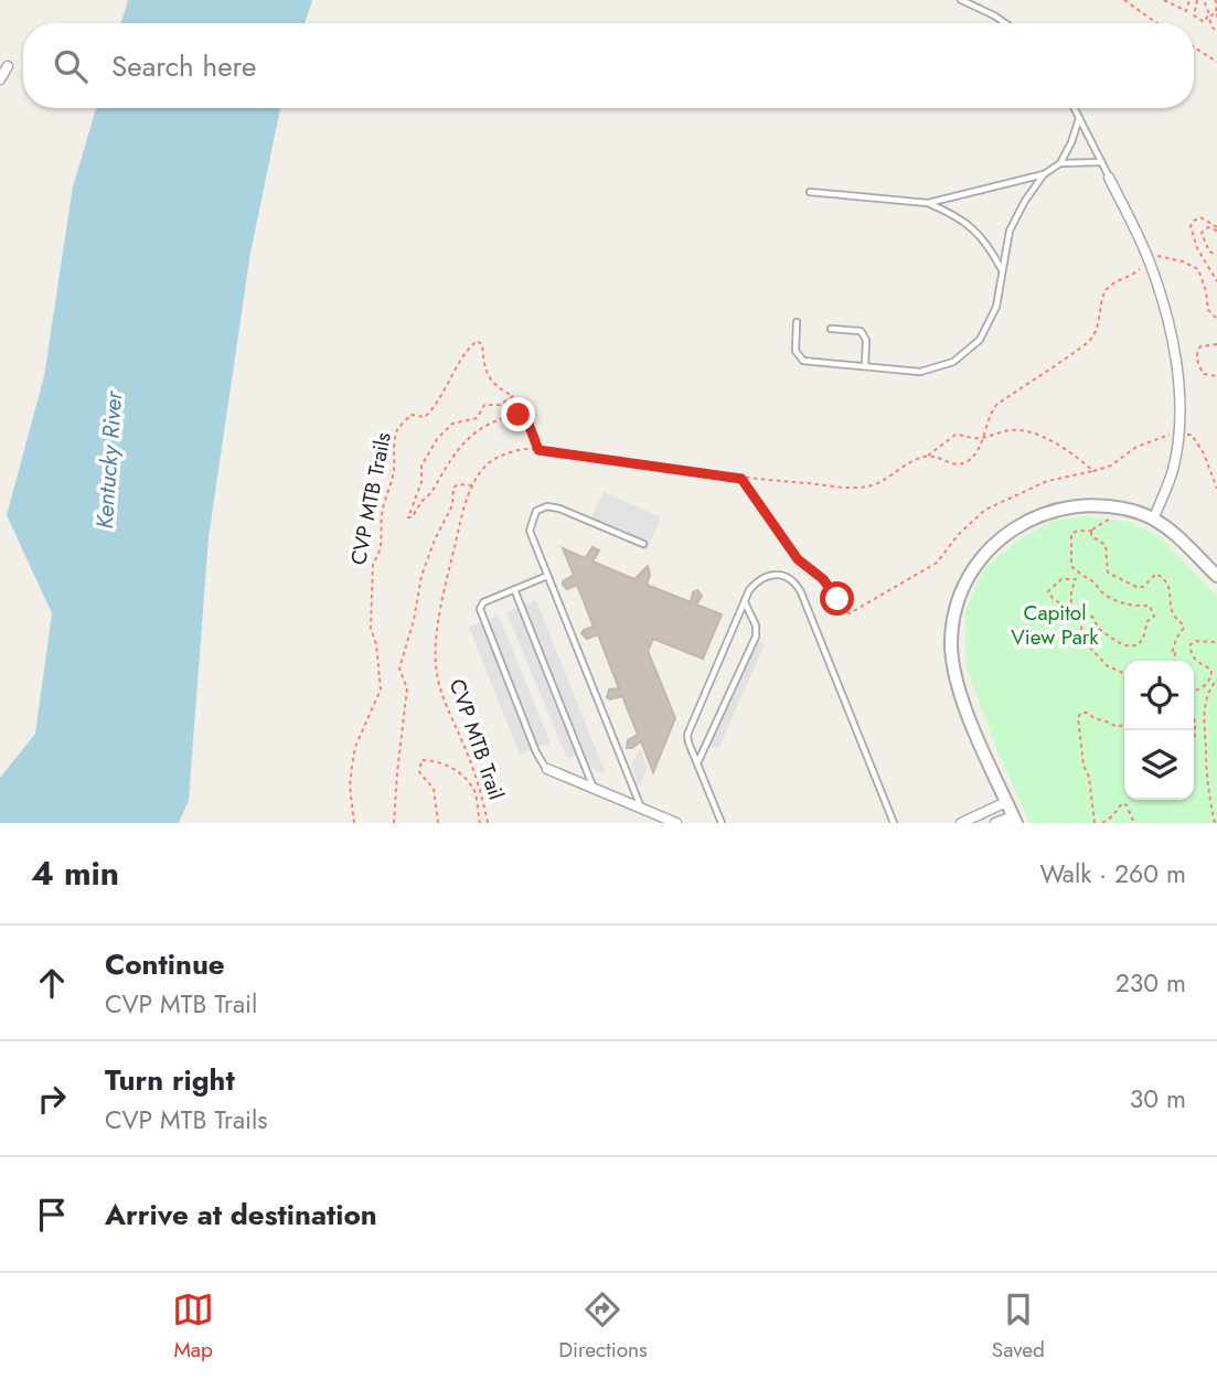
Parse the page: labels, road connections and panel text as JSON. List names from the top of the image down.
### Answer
{
  "streets": {
    "path": ["CVP MTB Trails", "CVP MTB Trail"]
  },
  "crossings": [
    ["CVP MTB Trails", "CVP MTB Trail"]
  ],
  "water": ["Kentucky River"],
  "parks": ["Capitol View Park"],
  "page": {
    "search": "Search here",
    "heading": ["4 min", "Walk · 260 m"],
    "list": [
      ["Continue", "CVP MTB Trail", "230 m"],
      ["Turn right", "CVP MTB Trails", "30 m"],
      "Arrive at destination"
    ],
    "nav": ["Map", "Directions", "Saved"]
  }
}
